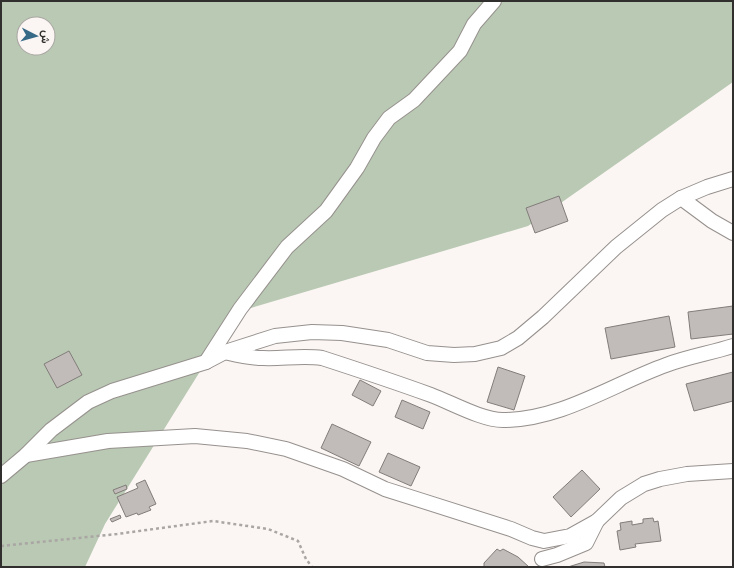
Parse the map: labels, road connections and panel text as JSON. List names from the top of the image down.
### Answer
{
  "north": "right"
}
